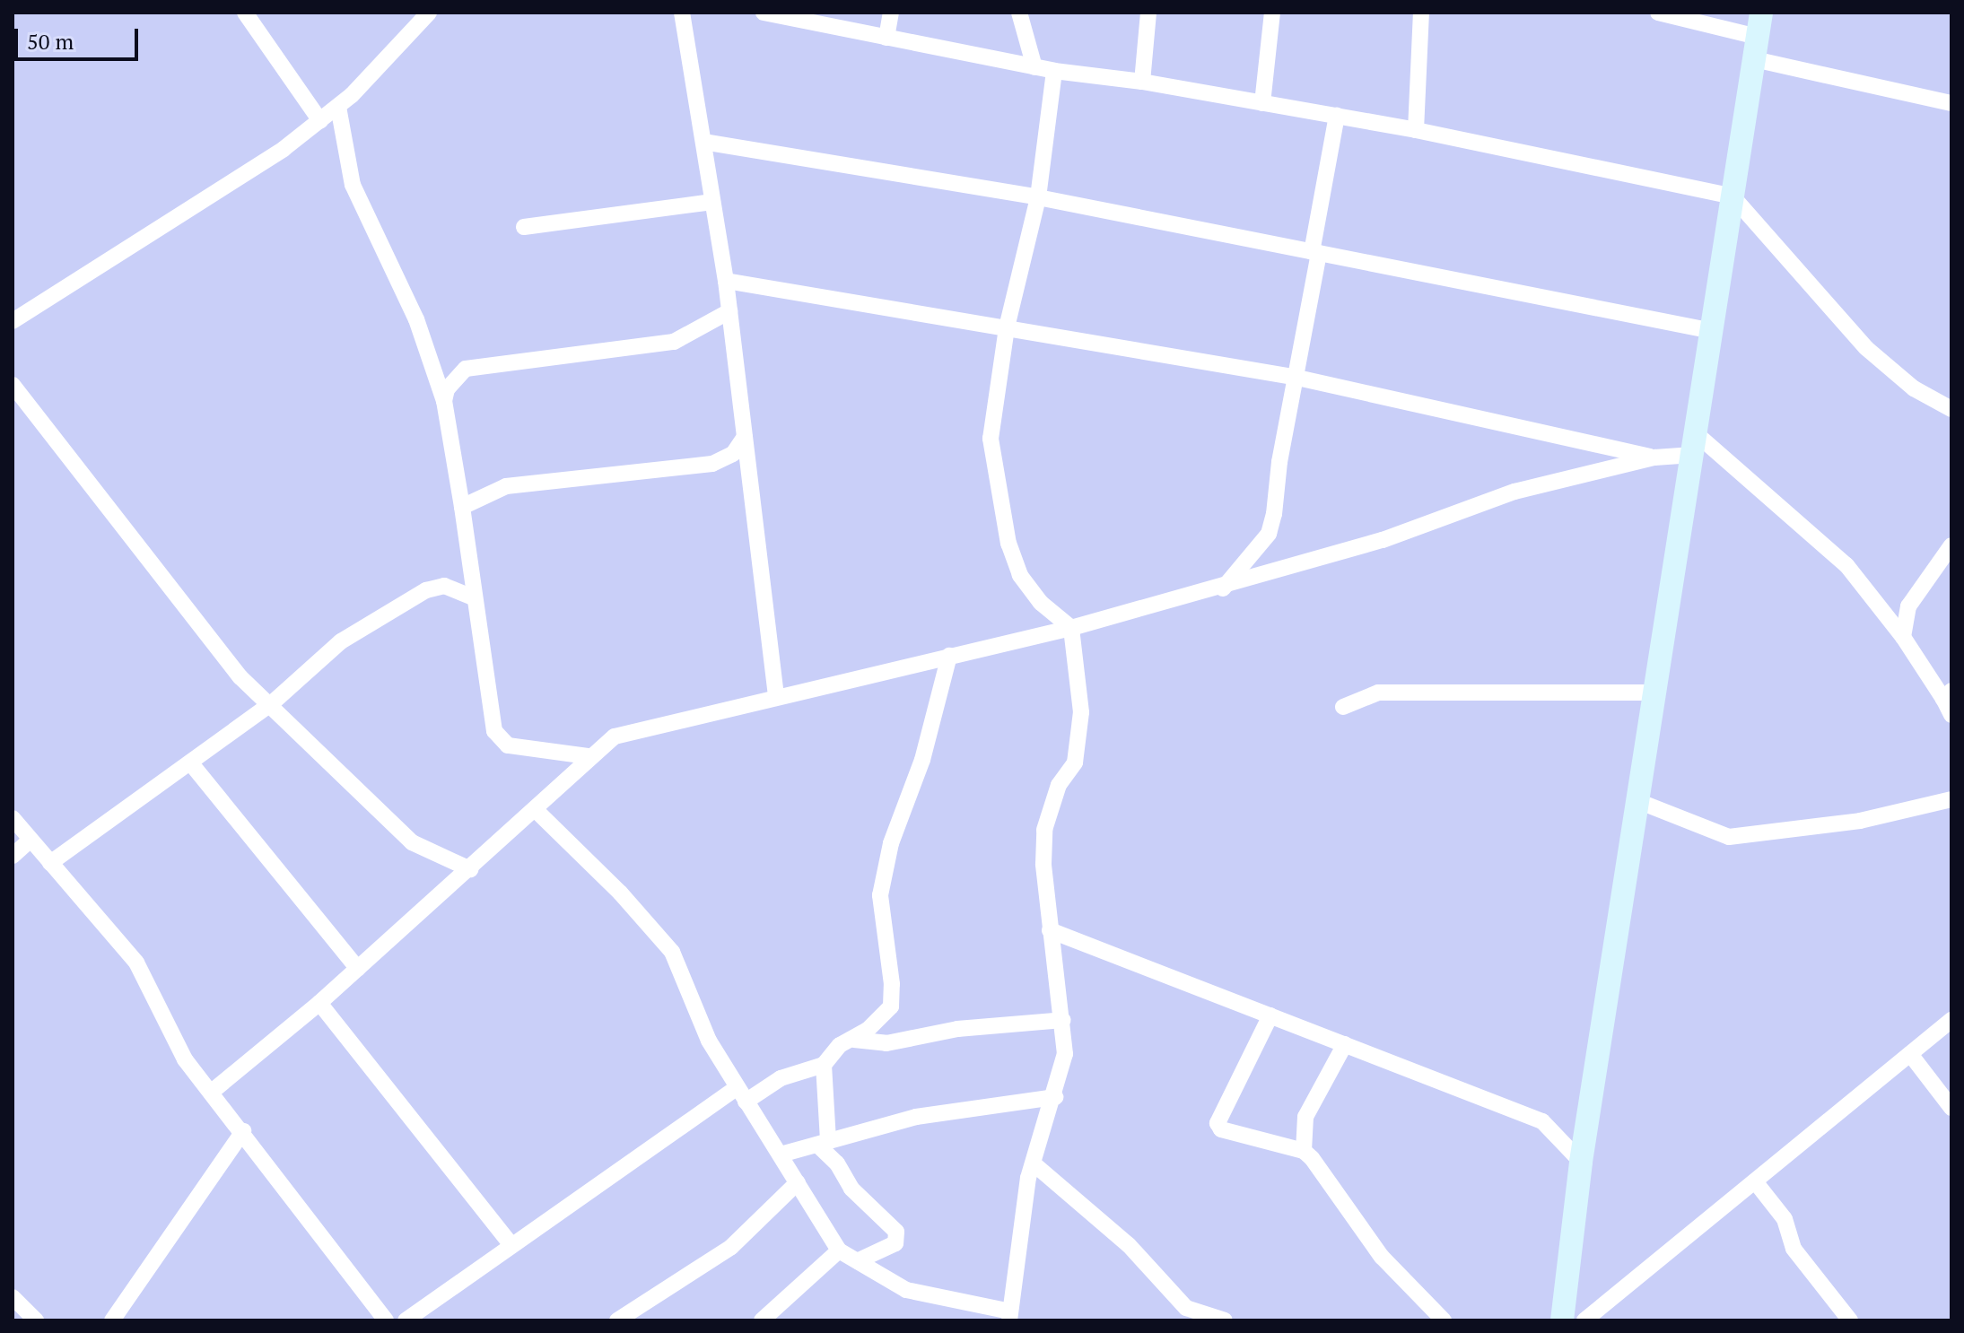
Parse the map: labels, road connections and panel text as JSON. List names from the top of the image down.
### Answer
{
  "scale_bar": "50 m"
}
